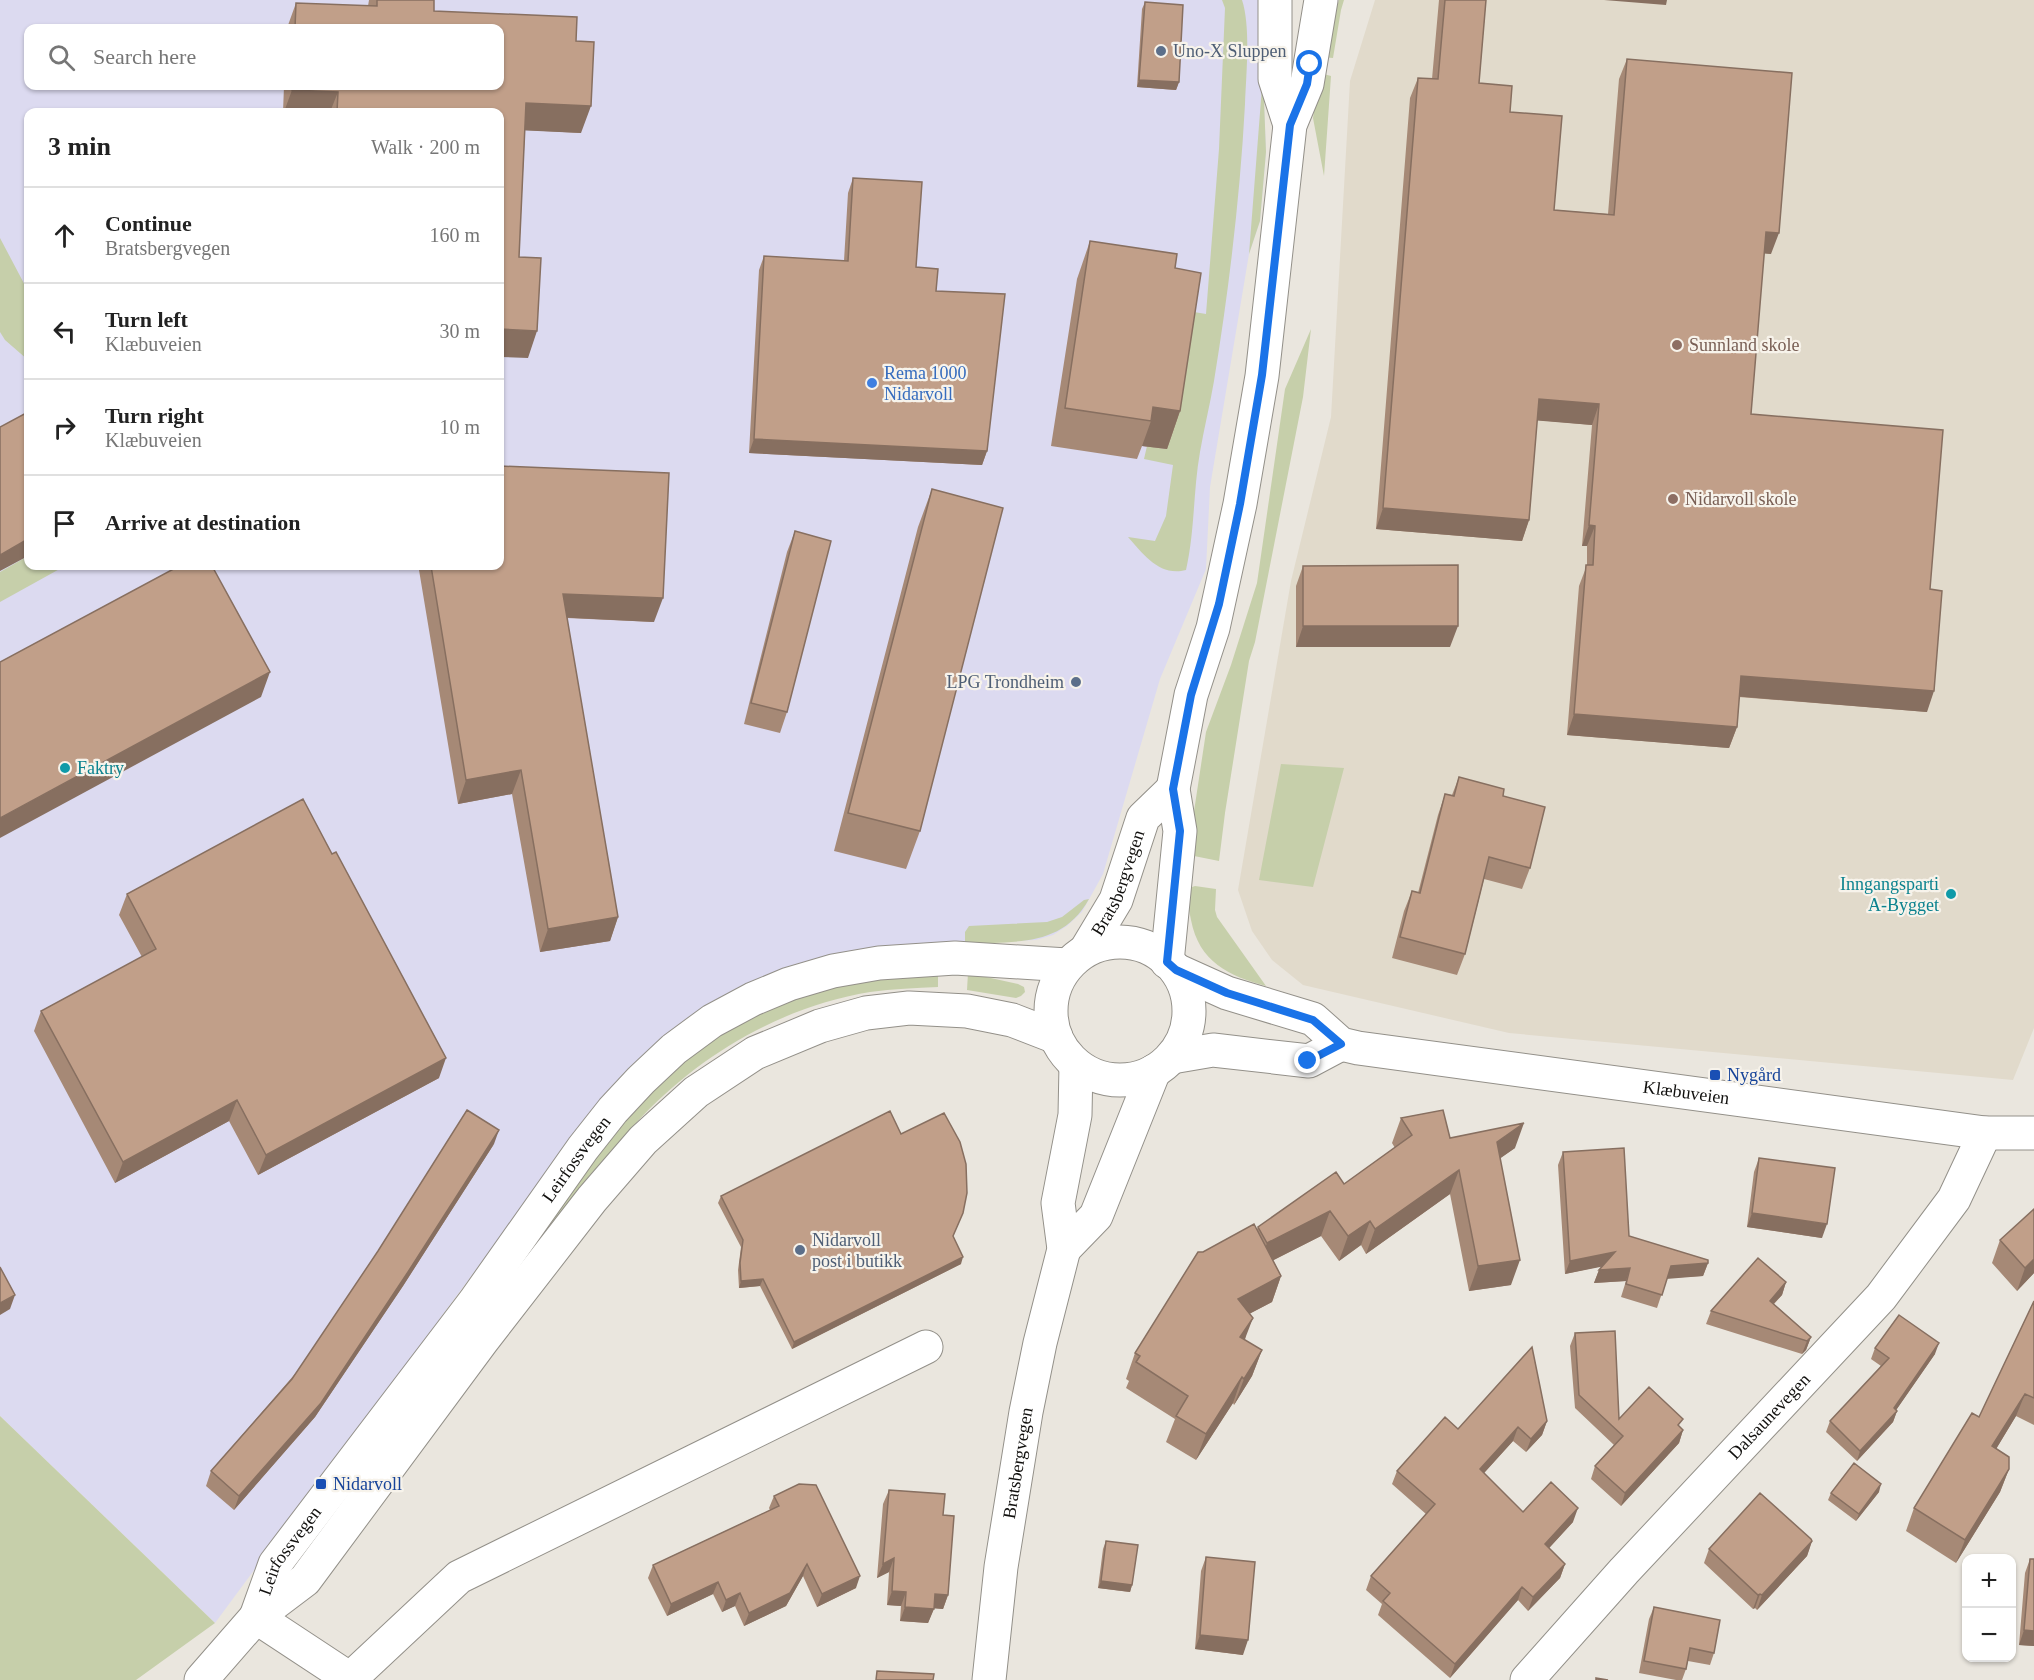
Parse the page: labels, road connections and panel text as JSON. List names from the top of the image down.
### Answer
{
  "streets": {
    "street": [
      "Bratsbergvegen",
      "Klæbuveien",
      "Leirfossvegen",
      "Dalsaunevegen"
    ]
  },
  "crossings": [
    ["Bratsbergvegen", "Leirfossvegen"],
    ["Klæbuveien", "Dalsaunevegen"]
  ],
  "places": {
    "other": [
      "Uno-X Sluppen",
      "Sunnland skole",
      "Rema 1000 Nidarvoll",
      "Nidarvoll skole",
      "LPG Trondheim",
      "Faktry",
      "Inngangsparti A-Bygget",
      "Nidarvoll post i butikk"
    ],
    "transit": ["Nygård", "Nidarvoll"]
  },
  "page": {
    "search": "Search here",
    "heading": ["3 min", "Walk · 200 m"],
    "list": [
      ["Continue", "Bratsbergvegen", "160 m"],
      ["Turn left", "Klæbuveien", "30 m"],
      ["Turn right", "Klæbuveien", "10 m"],
      "Arrive at destination"
    ],
    "map_buttons": ["+", "−"]
  }
}
